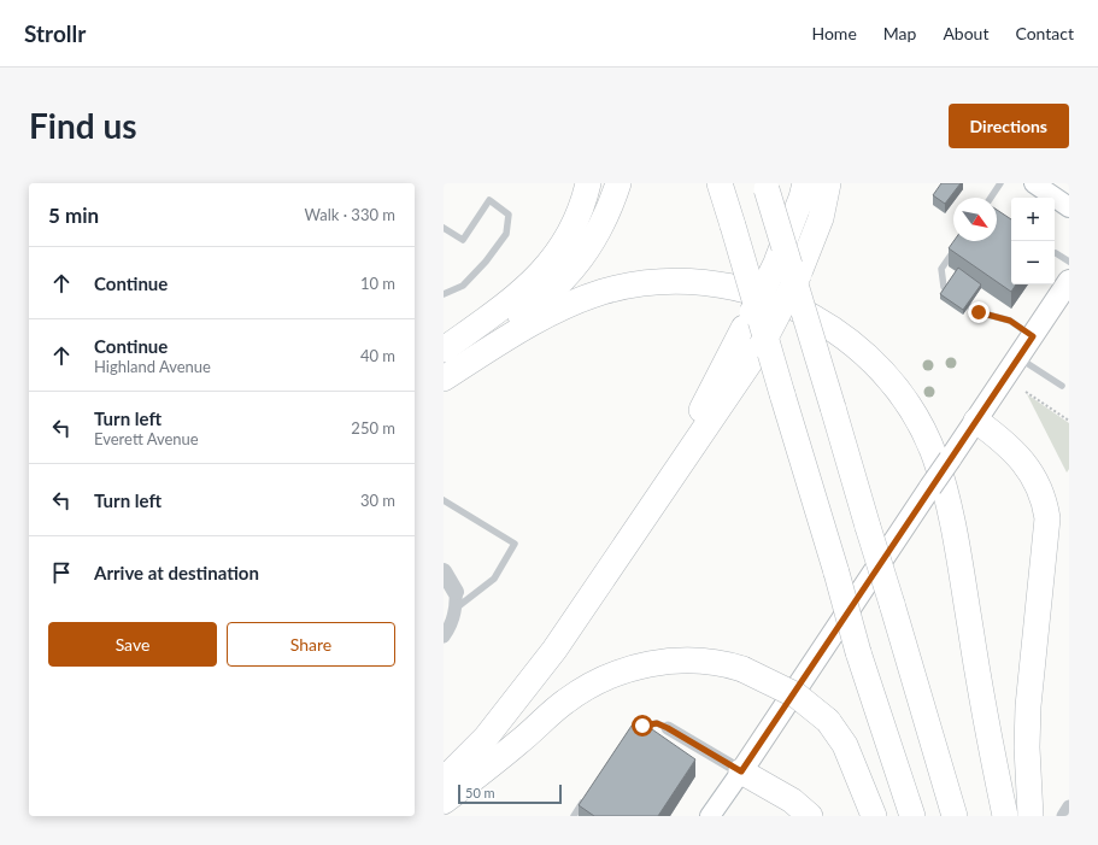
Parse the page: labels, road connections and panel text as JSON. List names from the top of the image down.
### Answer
{
  "scale_bar": "50 m",
  "north": "bottom right",
  "page": {
    "header": "Strollr",
    "nav": [
      "Home",
      "Map",
      "About",
      "Contact"
    ],
    "buttons": [
      "Directions",
      ["Save", "Share"]
    ],
    "title": "Find us",
    "heading": ["5 min", "Walk · 330 m"],
    "map_buttons": ["+", "−"],
    "list": [
      ["Continue", "10 m"],
      ["Continue", "Highland Avenue", "40 m"],
      ["Turn left", "Everett Avenue", "250 m"],
      ["Turn left", "30 m"],
      "Arrive at destination"
    ],
    "scale": "50 m"
  }
}
